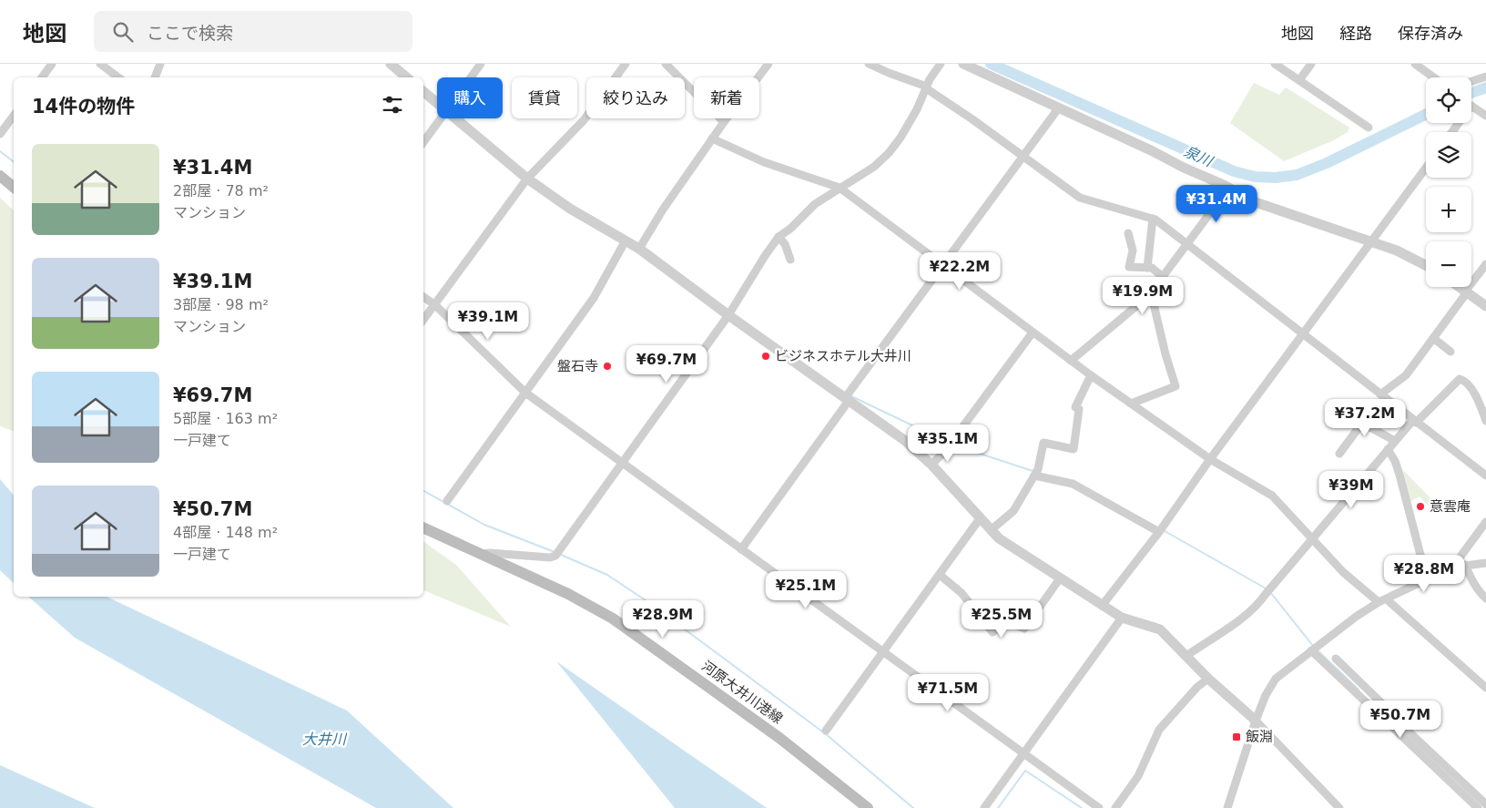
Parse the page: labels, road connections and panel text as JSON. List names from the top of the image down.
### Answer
{
  "streets": {
    "main road": ["河原大井川港線"]
  },
  "water": ["泉川", "大井川"],
  "places": {
    "other": ["ビジネスホテル大井川", "盤石寺", "意雲庵"],
    "transit": ["飯淵"]
  },
  "page": {
    "header": "地図",
    "search": "ここで検索",
    "nav": ["地図", "経路", "保存済み"],
    "map_buttons": ["+", "−"],
    "chip": [
      "購入",
      "賃貸",
      "絞り込み",
      "新着"
    ],
    "heading": "14件の物件",
    "list": [
      {
        "name": "¥31.4M",
        "note": "2部屋 · 78 m² · マンション"
      },
      {
        "name": "¥39.1M",
        "note": "3部屋 · 98 m² · マンション"
      },
      {
        "name": "¥69.7M",
        "note": "5部屋 · 163 m² · 一戸建て"
      },
      {
        "name": "¥50.7M",
        "note": "4部屋 · 148 m² · 一戸建て"
      }
    ],
    "price": [
      "¥31.4M",
      "¥22.2M",
      "¥19.9M",
      "¥39.1M",
      "¥69.7M",
      "¥37.2M",
      "¥35.1M",
      "¥39M",
      "¥28.8M",
      "¥25.1M",
      "¥28.9M",
      "¥25.5M",
      "¥71.5M",
      "¥50.7M"
    ]
  }
}
